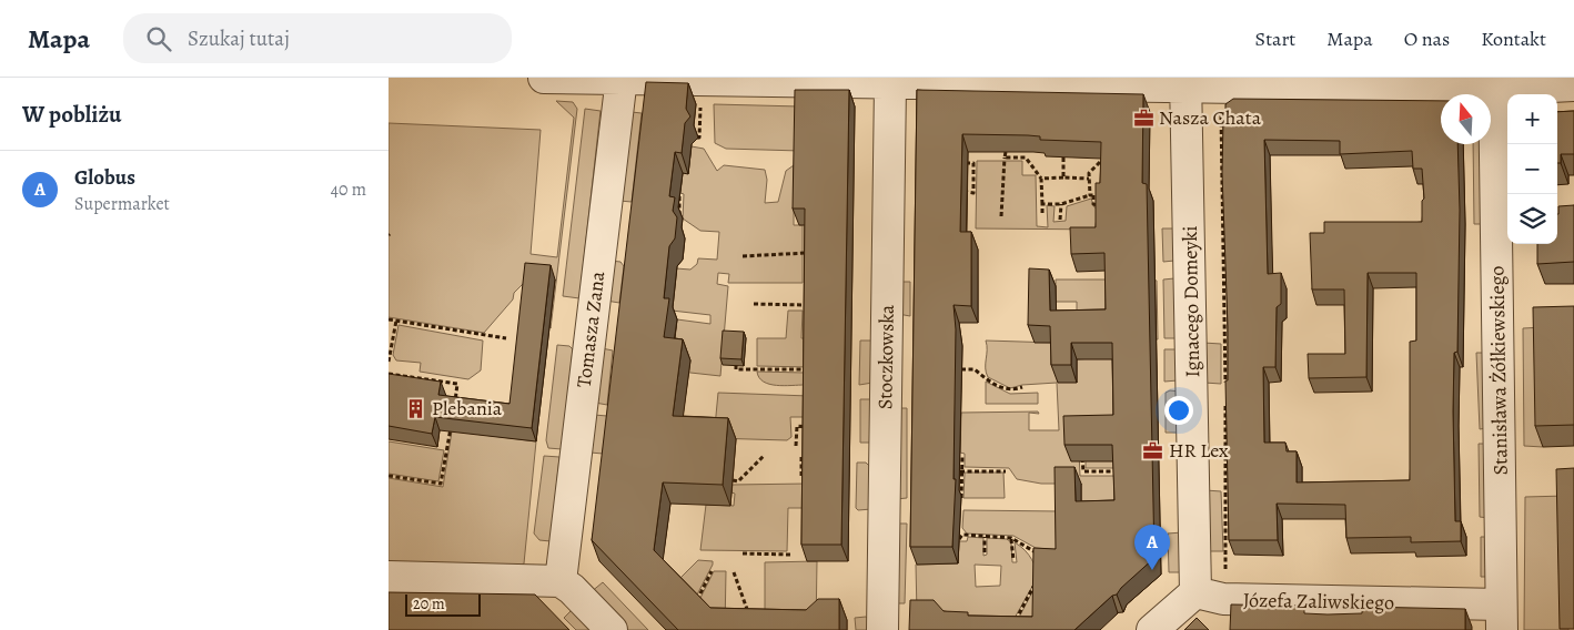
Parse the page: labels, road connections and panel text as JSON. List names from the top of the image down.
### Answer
{
  "streets": {
    "street": [
      "Ignacego Domeyki",
      "Tomasza Zana",
      "Stoczkowska",
      "Stanisława Żółkiewskiego",
      "Józefa Zaliwskiego"
    ]
  },
  "crossings": [
    ["Ignacego Domeyki", "Józefa Zaliwskiego"],
    ["Stanisława Żółkiewskiego", "Józefa Zaliwskiego"]
  ],
  "places": {
    "office": ["Nasza Chata", "HR Lex"],
    "building": ["Plebania"]
  },
  "scale_bar": "20 m",
  "north": "top",
  "page": {
    "header": "Mapa",
    "search": "Szukaj tutaj",
    "nav": [
      "Start",
      "Mapa",
      "O nas",
      "Kontakt"
    ],
    "heading": "W pobliżu",
    "map_buttons": ["+", "−"],
    "list": [
      {
        "mark": "A",
        "name": "Globus",
        "note": "Supermarket",
        "value": "40 m"
      }
    ],
    "pins": "A",
    "scale": "20 m"
  }
}
